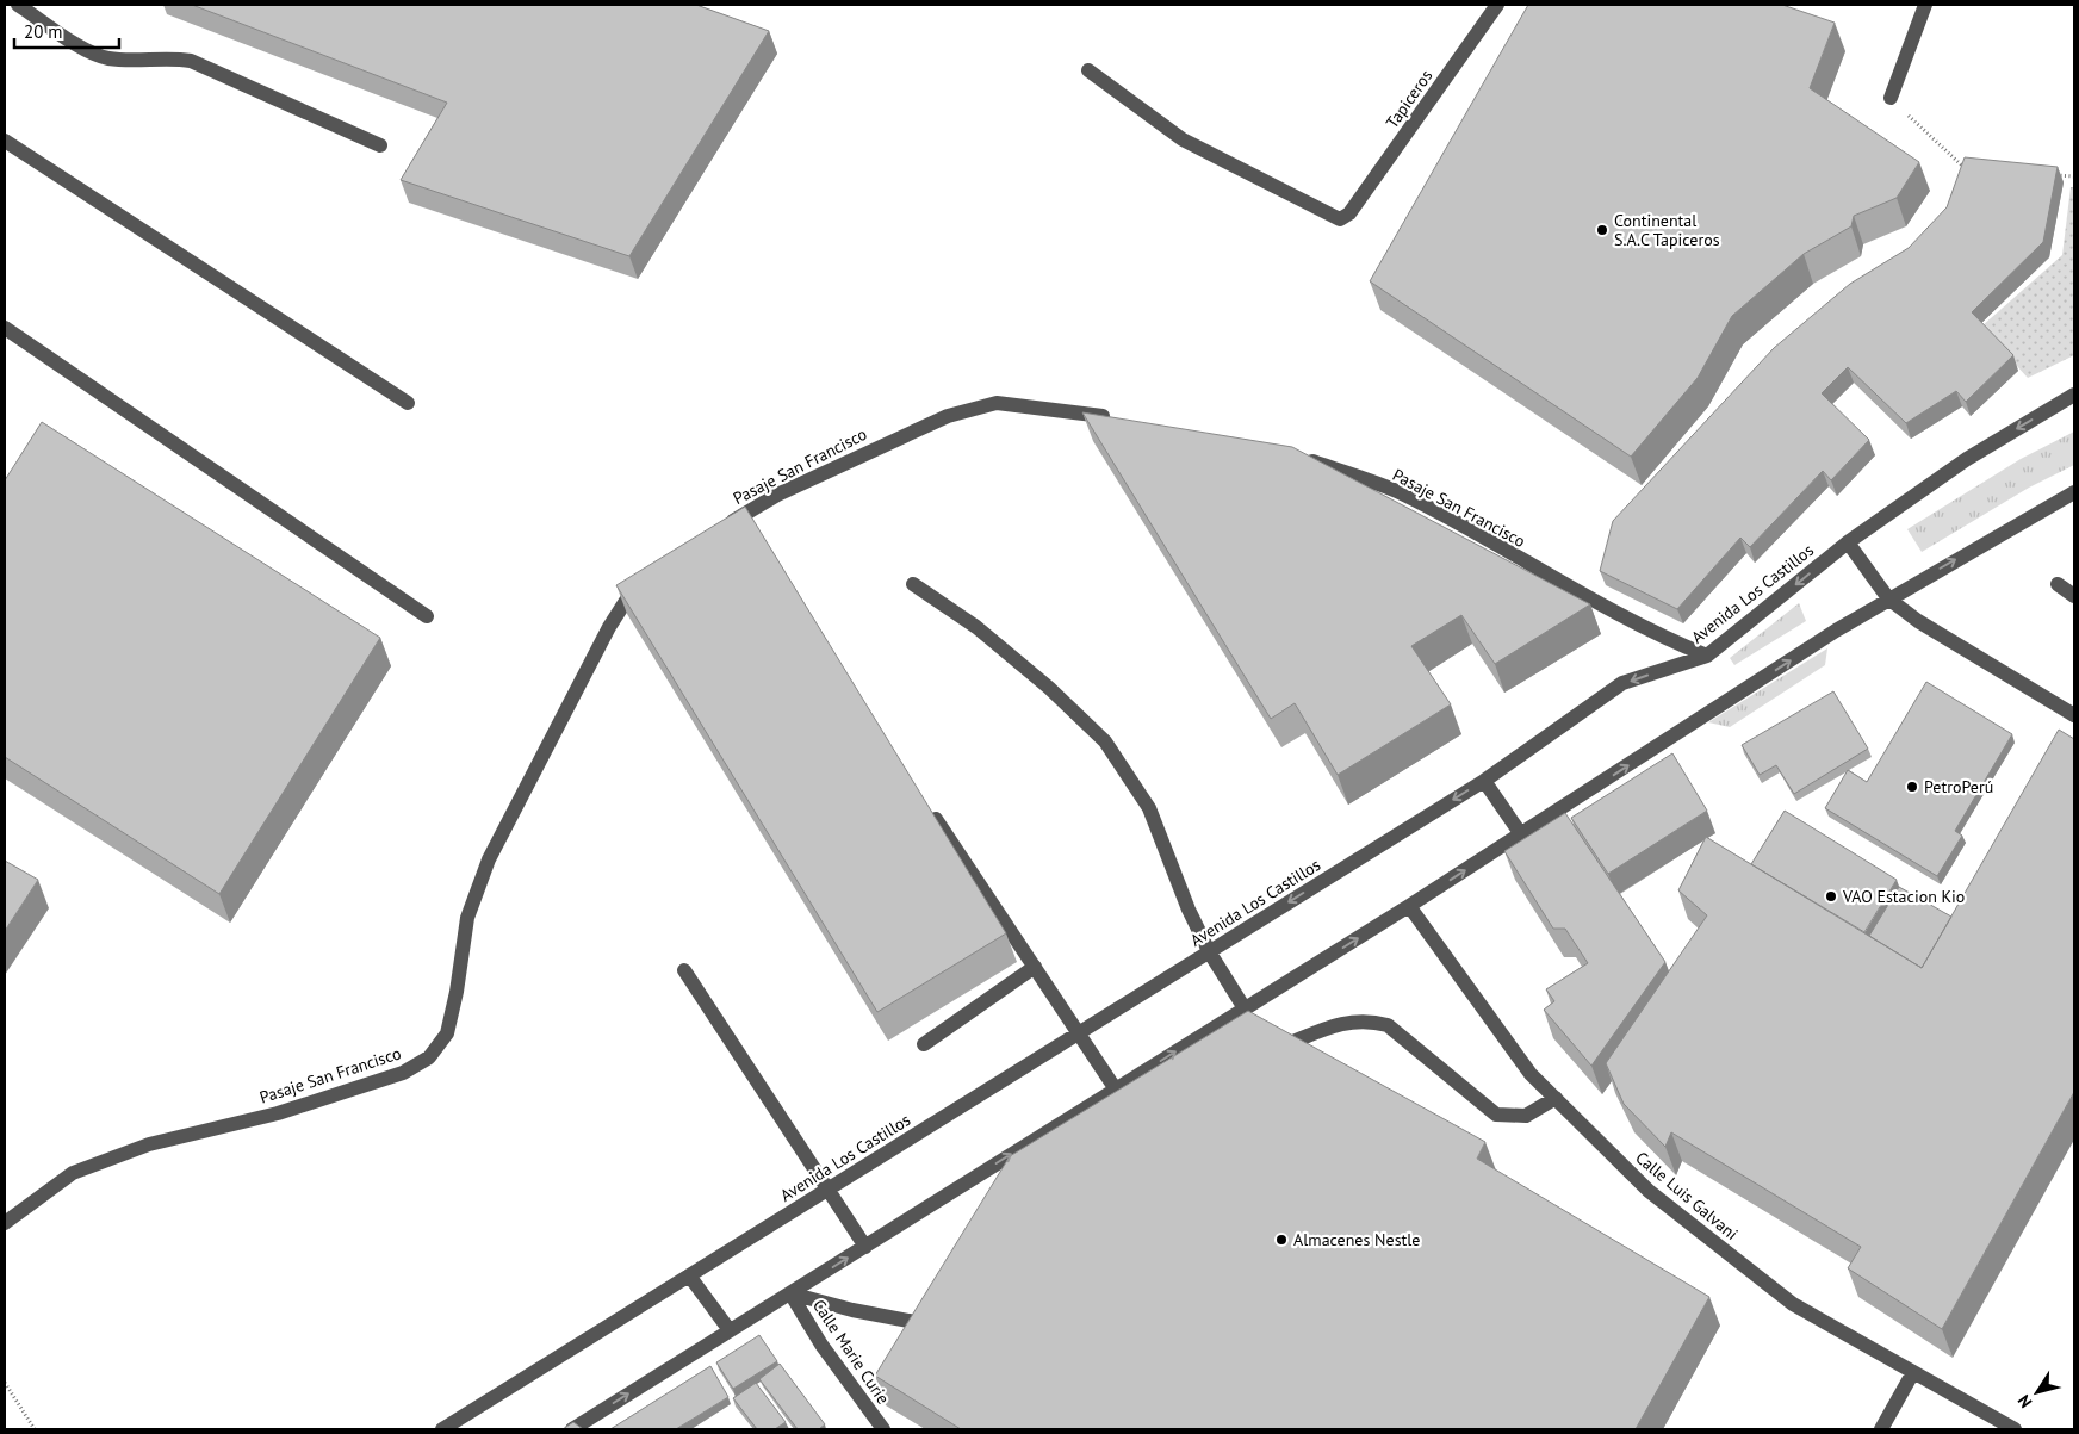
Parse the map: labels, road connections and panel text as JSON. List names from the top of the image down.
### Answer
{
  "streets": {
    "street": [
      "Tapiceros",
      "Pasaje San Francisco",
      "Avenida Los Castillos",
      "Calle Luis Galvani",
      "Calle Marie Curie"
    ]
  },
  "crossings": [
    ["Pasaje San Francisco", "Avenida Los Castillos"]
  ],
  "places": [
    "Continental S.A.C Tapiceros",
    "PetroPerú",
    "VAO Estacion Kio",
    "Almacenes Nestle"
  ],
  "scale_bar": "20 m",
  "north": "bottom left"
}
